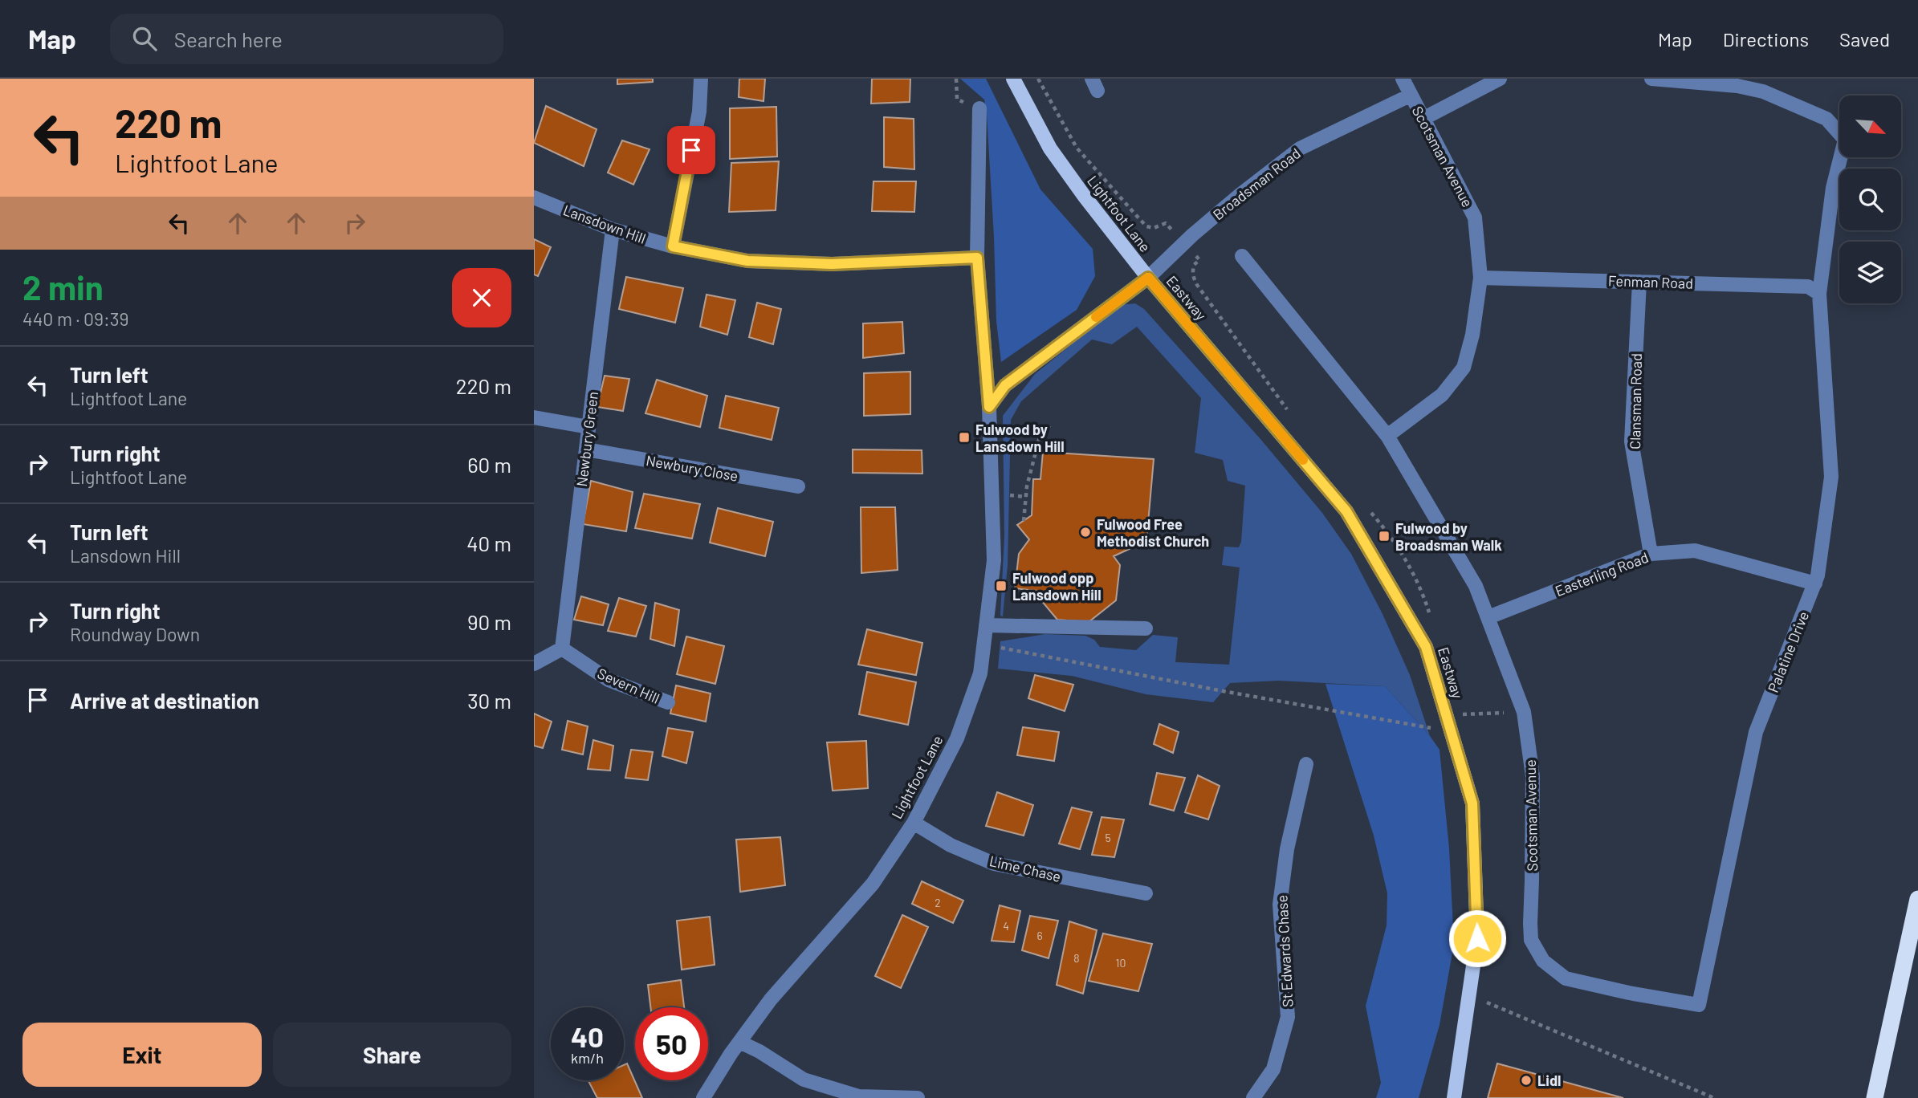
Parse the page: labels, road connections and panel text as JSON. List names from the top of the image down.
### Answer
{
  "streets": {
    "main road": ["Lightfoot Lane", "Eastway"],
    "street": [
      "Scotsman Avenue",
      "Broadsman Road",
      "Lansdown Hill",
      "Fenman Road",
      "Clansman Road",
      "Newbury Green",
      "Newbury Close",
      "Easterling Road",
      "Palatine Drive",
      "Severn Hill",
      "Lime Chase",
      "St Edwards Chase"
    ]
  },
  "crossings": [
    ["Scotsman Avenue", "Broadsman Road"],
    ["Scotsman Avenue", "Fenman Road"],
    ["Scotsman Avenue", "Easterling Road"],
    ["Scotsman Avenue", "Palatine Drive"],
    ["Broadsman Road", "Lightfoot Lane"],
    ["Broadsman Road", "Eastway"],
    ["Lightfoot Lane", "Lansdown Hill"],
    ["Lightfoot Lane", "Eastway"],
    ["Lightfoot Lane", "Lime Chase"],
    ["Lansdown Hill", "Newbury Green"],
    ["Fenman Road", "Clansman Road"],
    ["Fenman Road", "Palatine Drive"],
    ["Clansman Road", "Easterling Road"],
    ["Newbury Green", "Newbury Close"],
    ["Newbury Green", "Severn Hill"],
    ["Easterling Road", "Palatine Drive"]
  ],
  "places": {
    "transit": ["Fulwood by Lansdown Hill", "Fulwood by Broadsman Walk", "Fulwood opp Lansdown Hill"],
    "other": ["Fulwood Free Methodist Church", "Lidl"]
  },
  "house_numbers": [
    "5",
    "2",
    "4",
    "6",
    "8",
    "10"
  ],
  "north": "bottom right",
  "page": {
    "header": "Map",
    "search": "Search here",
    "nav": ["Map", "Directions", "Saved"],
    "turn": ["220 m", "Lightfoot Lane"],
    "heading": ["2 min", "440 m · 09:39"],
    "list": [
      {
        "name": "Turn left",
        "note": "Lightfoot Lane",
        "value": "220 m"
      },
      {
        "name": "Turn right",
        "note": "Lightfoot Lane",
        "value": "60 m"
      },
      {
        "name": "Turn left",
        "note": "Lansdown Hill",
        "value": "40 m"
      },
      {
        "name": "Turn right",
        "note": "Roundway Down",
        "value": "90 m"
      },
      {
        "name": "Arrive at destination",
        "value": "30 m"
      }
    ],
    "speed": "40 km/h",
    "limit": "50",
    "buttons": ["Exit", "Share"]
  }
}
